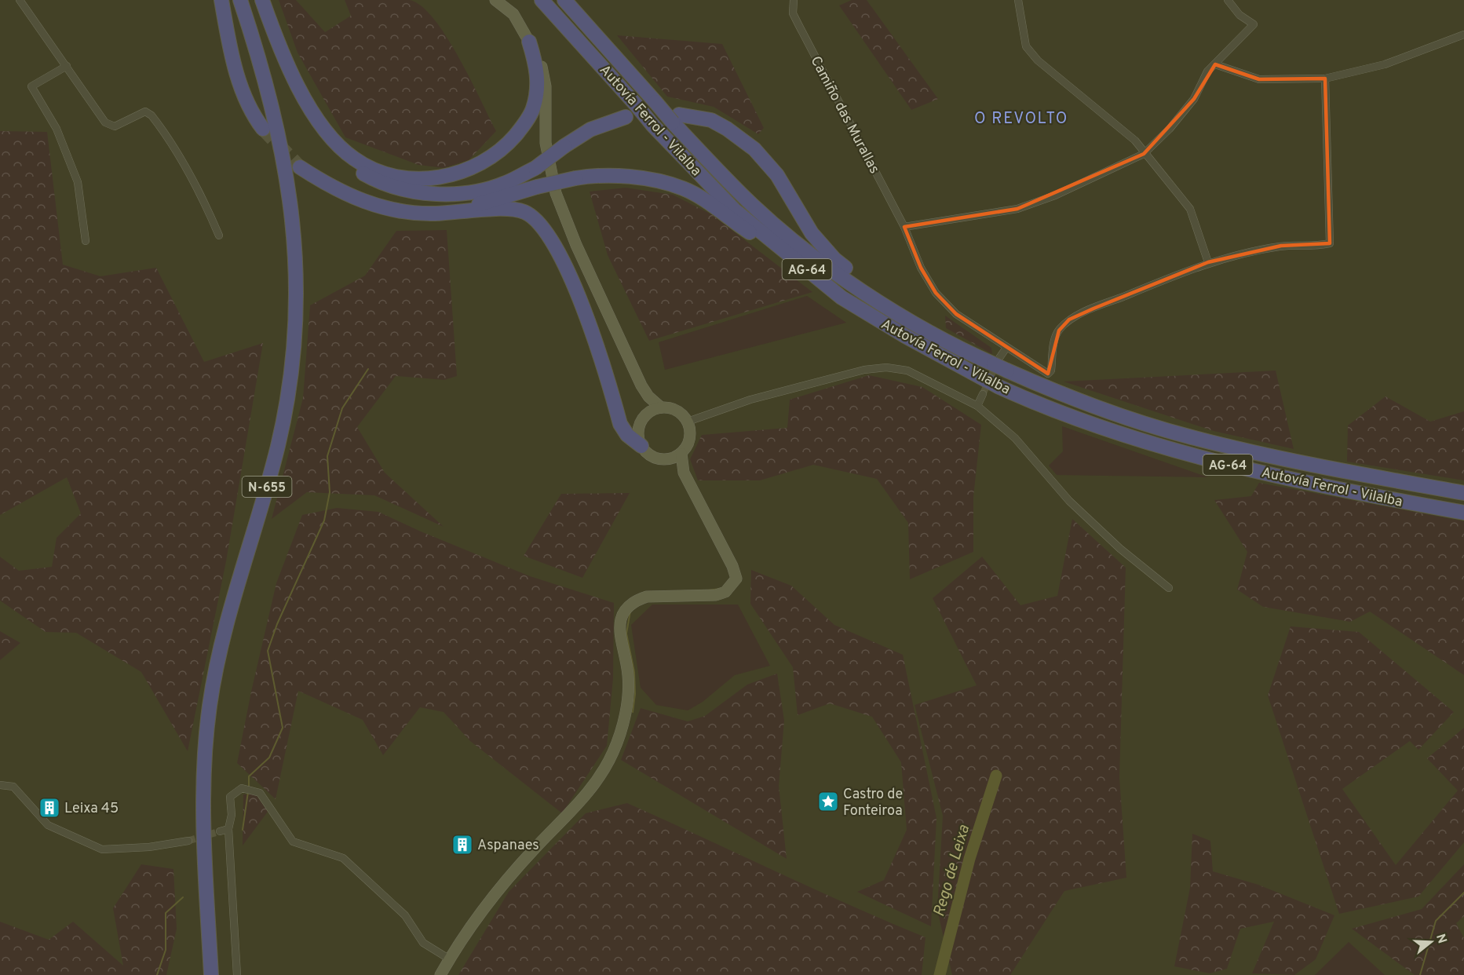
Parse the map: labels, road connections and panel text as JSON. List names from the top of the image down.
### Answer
{
  "streets": {
    "highway": ["Autovía Ferrol - Vilalba", "AG-64", "N-655"],
    "street": ["Camiño das Murallas"]
  },
  "districts": ["O REVOLTO"],
  "water": ["Rego de Leixa"],
  "places": {
    "place": ["Castro de Fonteiroa"],
    "building": ["Leixa 45", "Aspanaes"]
  },
  "north": "right"
}
